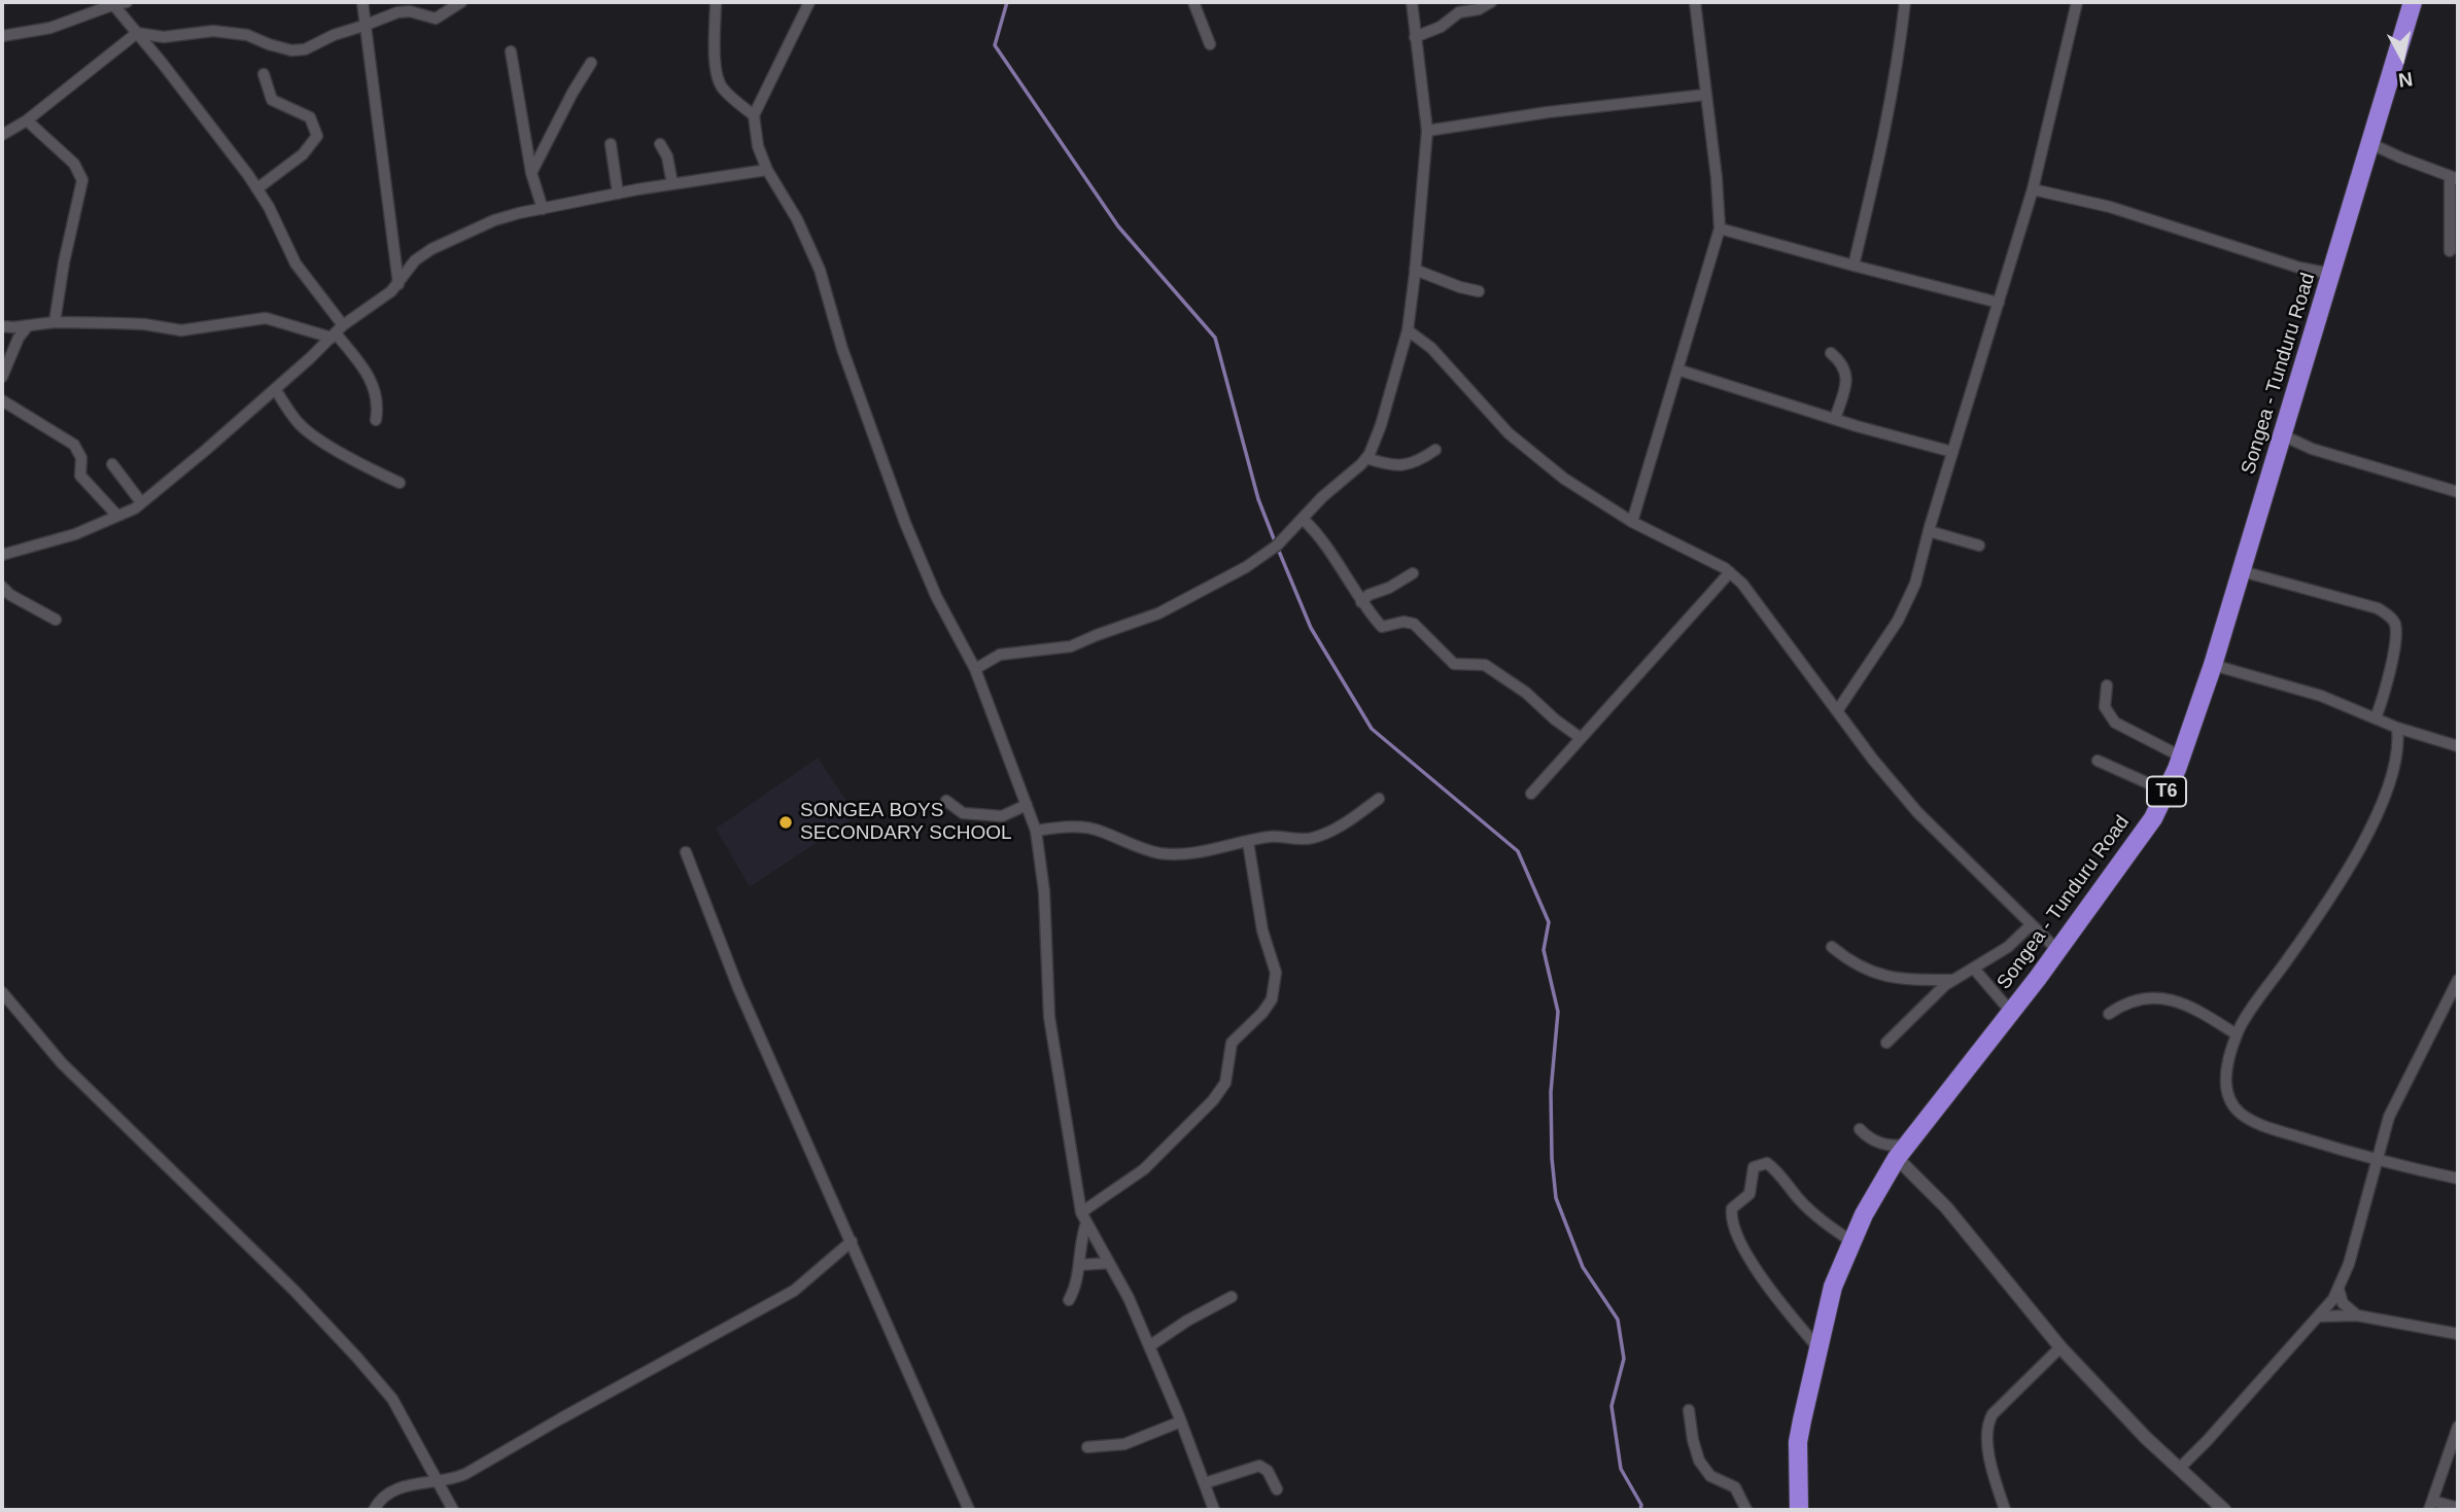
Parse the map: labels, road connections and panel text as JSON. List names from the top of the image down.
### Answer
{
  "streets": {
    "highway": ["Songea - Tunduru Road", "T6"]
  },
  "places": ["SONGEA BOYS SECONDARY SCHOOL"],
  "north": "bottom"
}
